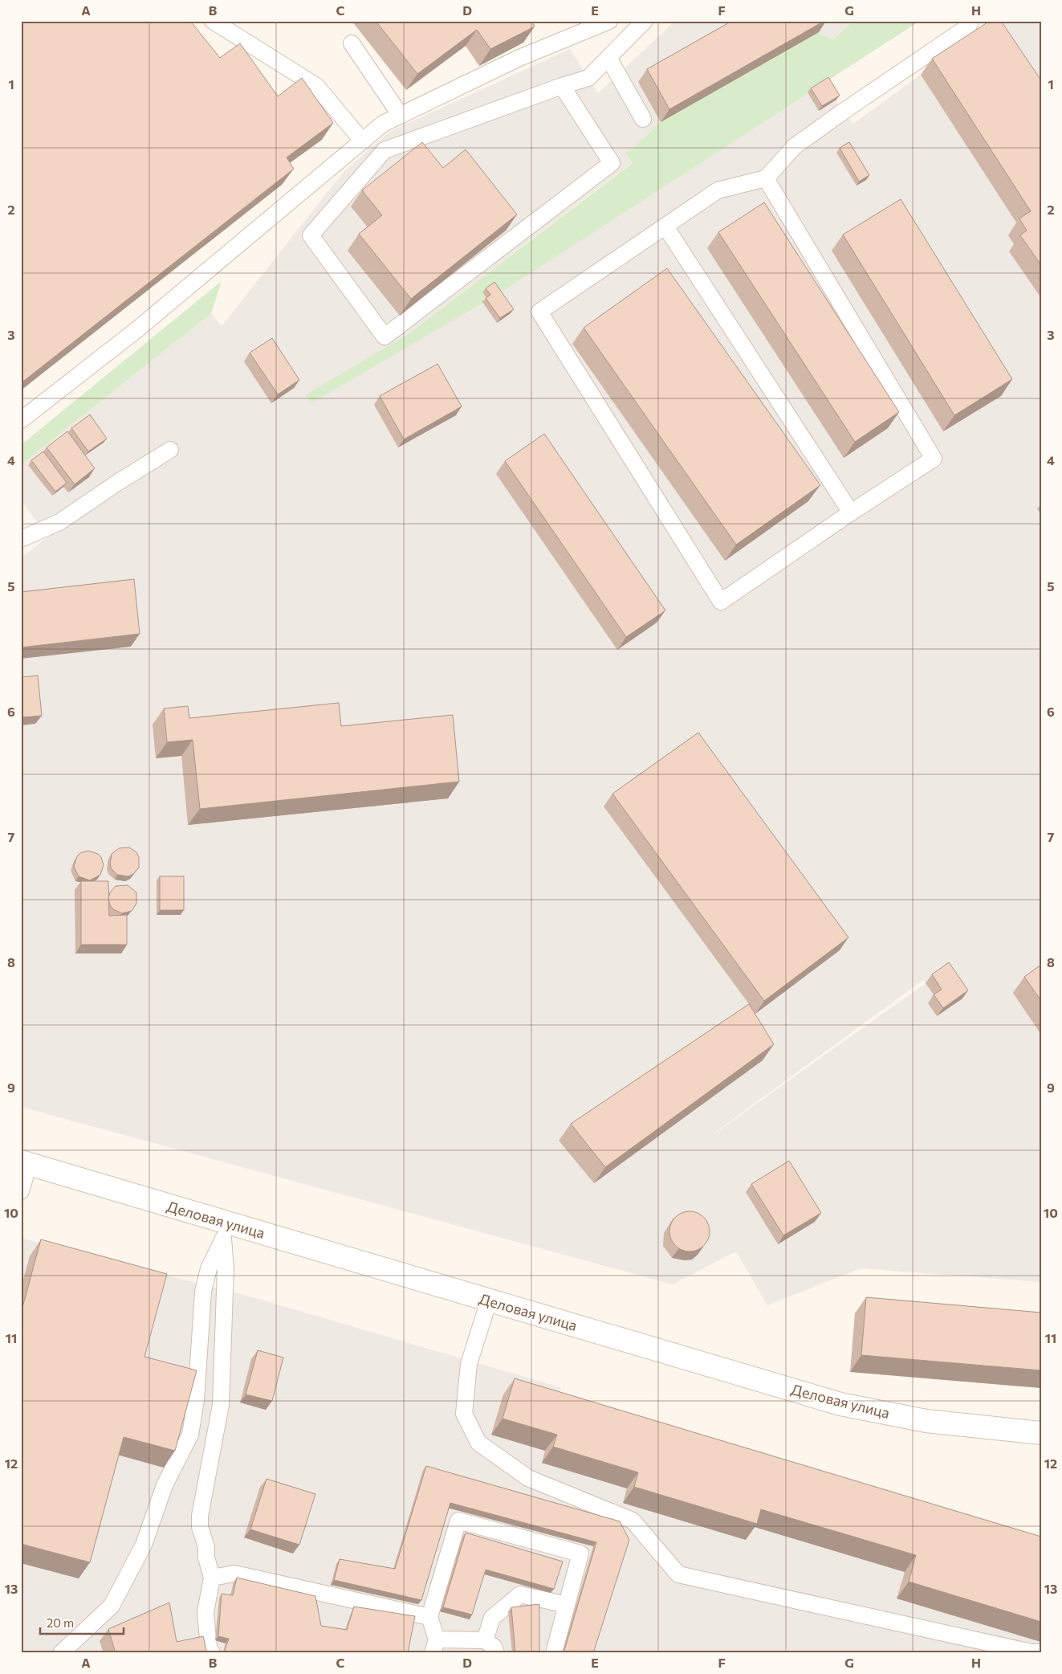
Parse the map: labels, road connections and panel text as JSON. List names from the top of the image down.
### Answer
{
  "streets": {
    "street": ["Деловая улица"]
  },
  "scale_bar": "20 m",
  "grid": {
    "columns": [
      "A",
      "B",
      "C",
      "D",
      "E",
      "F",
      "G",
      "H"
    ],
    "rows": [
      "1",
      "2",
      "3",
      "4",
      "5",
      "6",
      "7",
      "8",
      "9",
      "10",
      "11",
      "12",
      "13"
    ]
  }
}
